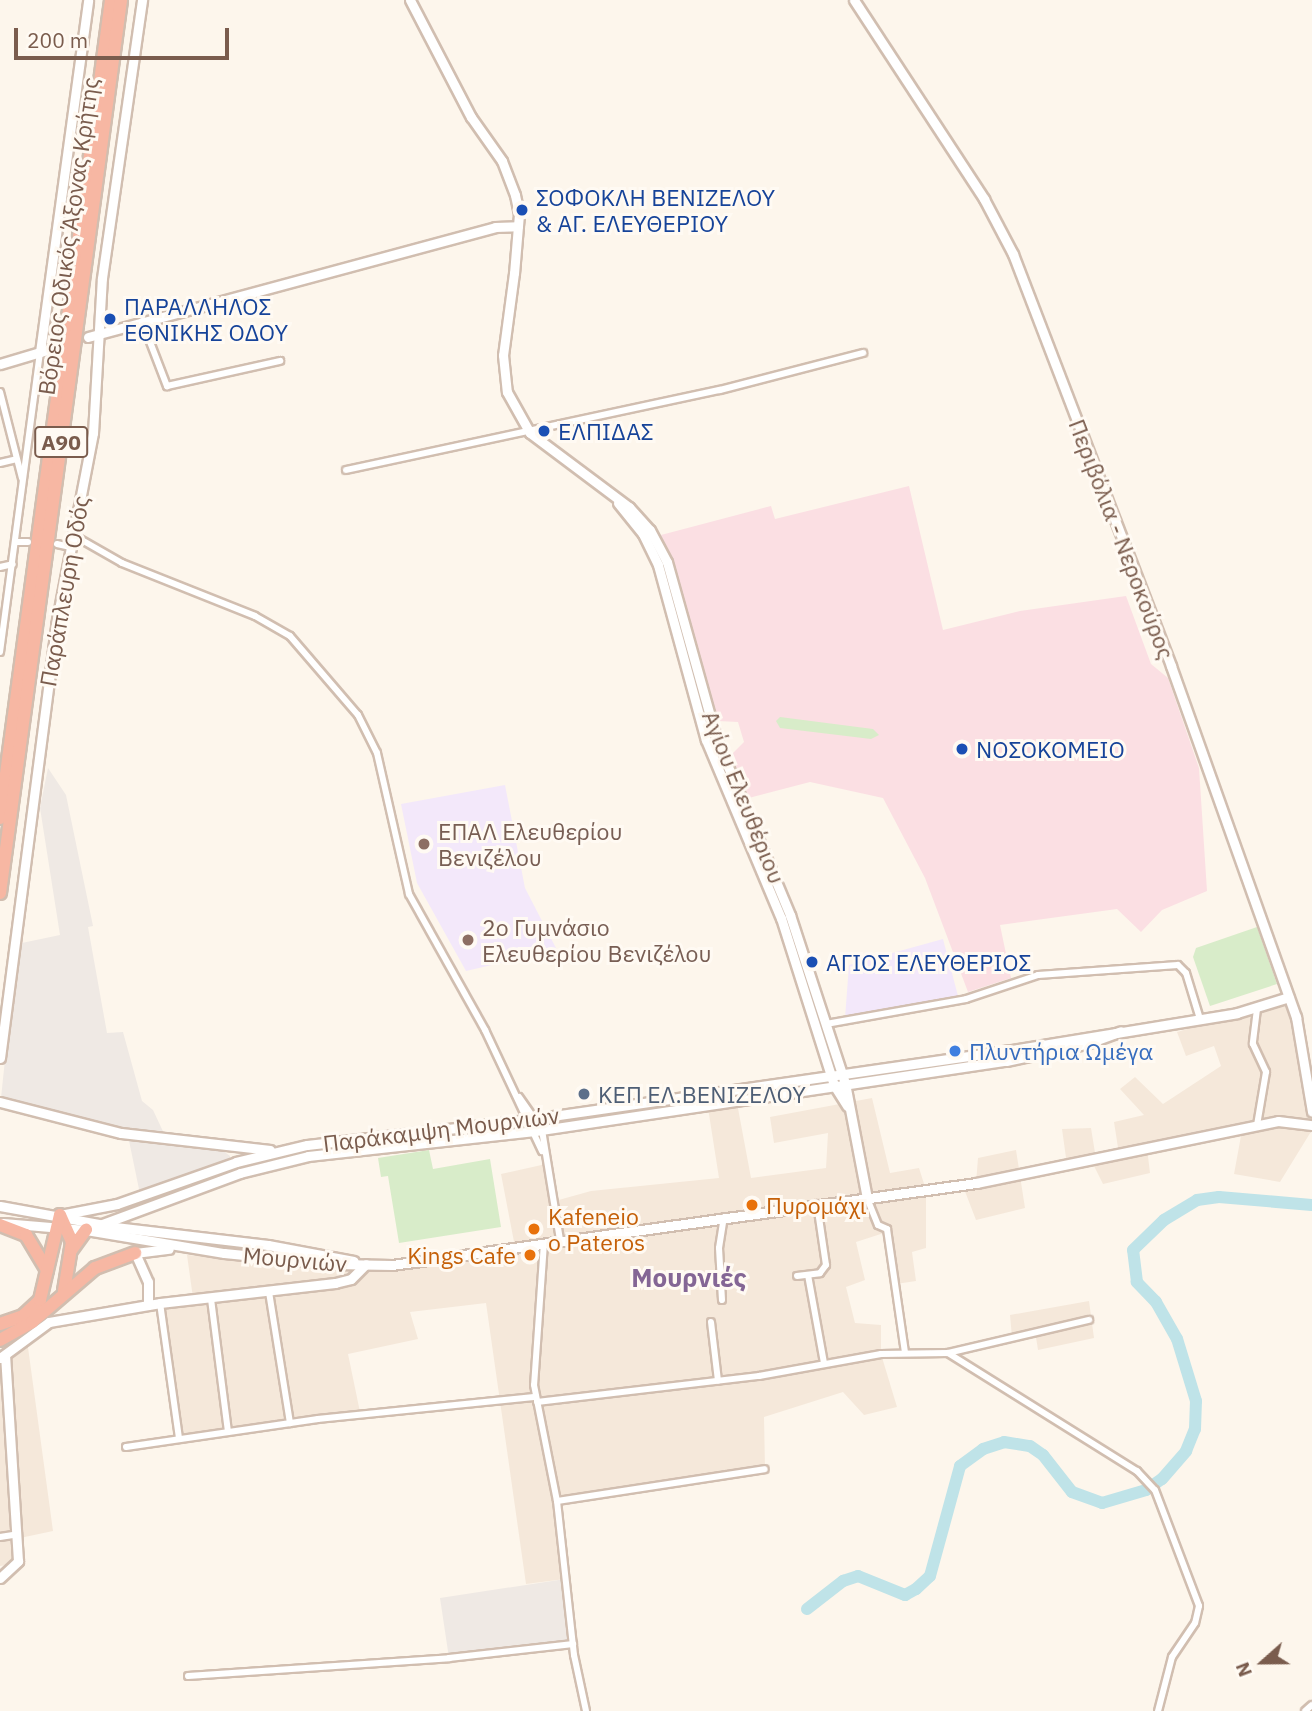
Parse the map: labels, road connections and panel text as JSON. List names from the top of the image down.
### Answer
{
  "streets": {
    "highway": ["Βόρειος Οδικός Άξονας Κρήτης", "Α90"],
    "main road": [
      "Περιβόλια - Νεροκούρος",
      "Παράπλευρη Οδός",
      "Αγίου Ελευθέριου",
      "Παράκαμψη Μουρνιών",
      "Μουρνιών"
    ]
  },
  "crossings": [
    ["Περιβόλια - Νεροκούρος", "Παράκαμψη Μουρνιών"],
    ["Αγίου Ελευθέριου", "Παράκαμψη Μουρνιών"],
    ["Παράκαμψη Μουρνιών", "Μουρνιών"]
  ],
  "districts": ["Μουρνιές"],
  "places": [
    "ΣΟΦΟΚΛΗ ΒΕΝΙΖΕΛΟΥ & ΑΓ. ΕΛΕΥΘΕΡΙΟΥ",
    "ΠΑΡΑΛΛΗΛΟΣ ΕΘΝΙΚΗΣ ΟΔΟΥ",
    "ΕΛΠΙΔΑΣ",
    "ΝΟΣΟΚΟΜΕΙΟ",
    "ΕΠΑΛ Ελευθερίου Βενιζέλου",
    "2ο Γυμνάσιο Ελευθερίου Βενιζέλου",
    "ΑΓΙΟΣ ΕΛΕΥΘΕΡΙΟΣ",
    "Πλυντήρια Ωμέγα",
    "ΚΕΠ ΕΛ.ΒΕΝΙΖΕΛΟΥ",
    "Πυρομάχι",
    "Kafeneio o Pateros",
    "Kings Cafe"
  ],
  "scale_bar": "200 m",
  "north": "left"
}
